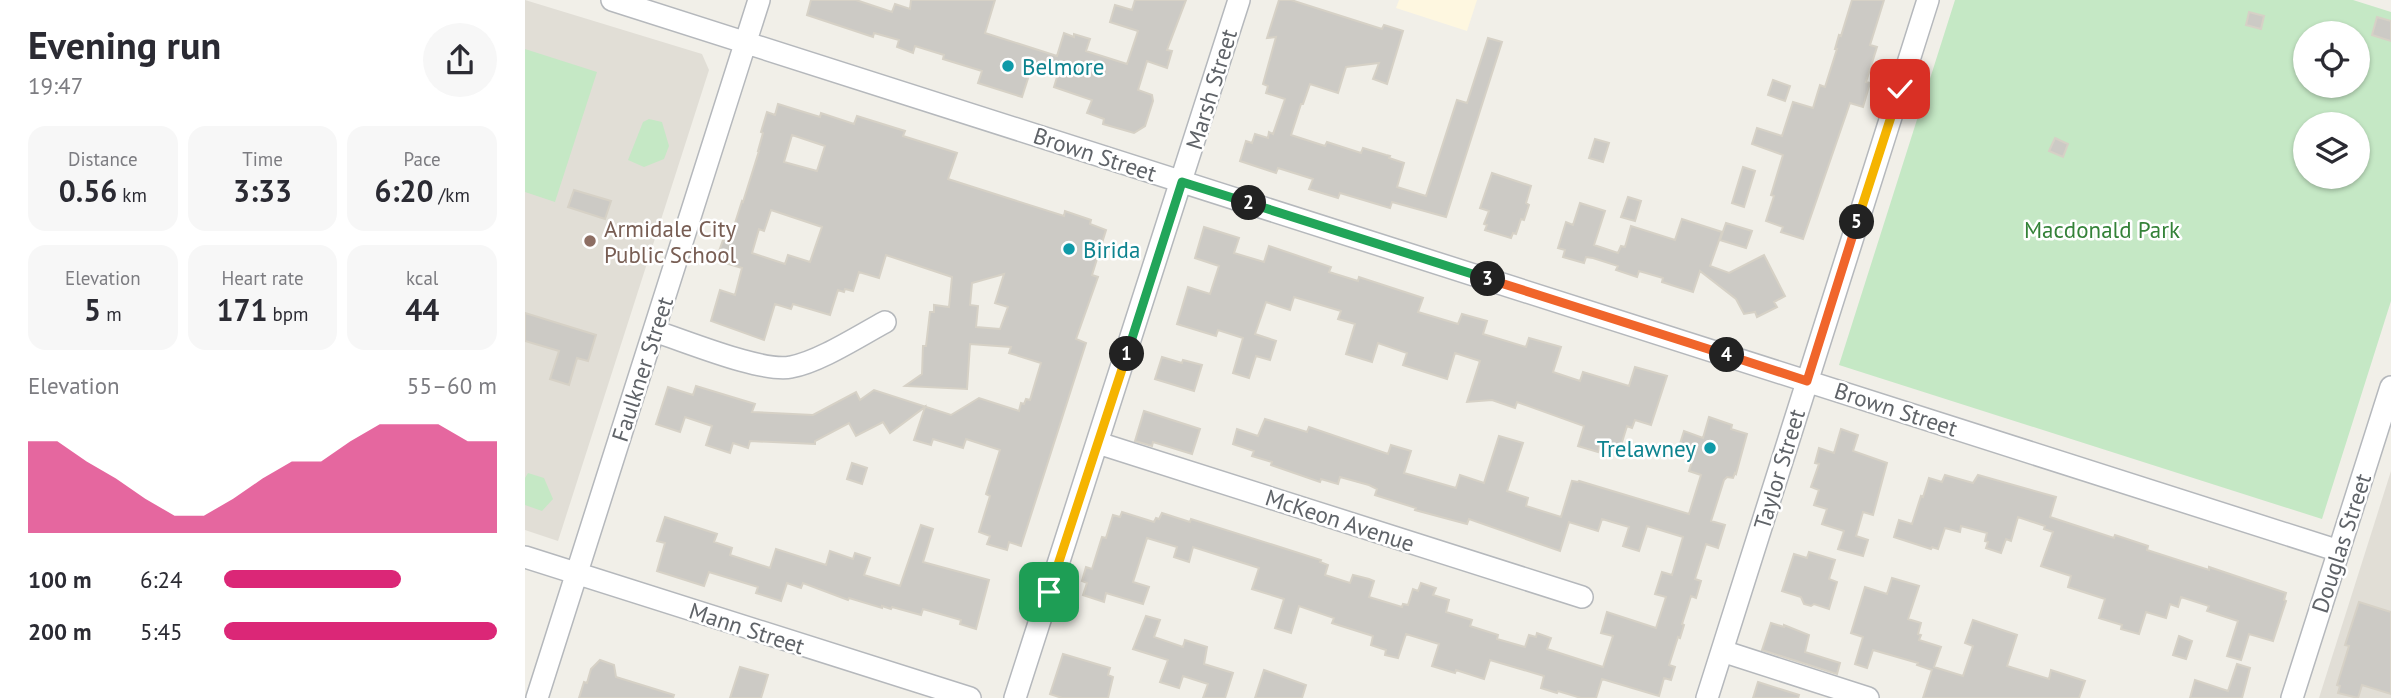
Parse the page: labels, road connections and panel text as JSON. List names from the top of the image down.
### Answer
{
  "streets": {
    "street": [
      "Marsh Street",
      "Brown Street",
      "Faulkner Street",
      "Taylor Street",
      "McKeon Avenue",
      "Douglas Street",
      "Mann Street"
    ]
  },
  "crossings": [
    ["Marsh Street", "Brown Street"],
    ["Marsh Street", "McKeon Avenue"],
    ["Brown Street", "Faulkner Street"],
    ["Brown Street", "Taylor Street"],
    ["Brown Street", "Douglas Street"],
    ["Faulkner Street", "Mann Street"]
  ],
  "parks": ["Macdonald Park"],
  "places": [
    "Belmore",
    "Armidale City Public School",
    "Birida",
    "Trelawney"
  ],
  "page": {
    "heading": ["Evening run", "19:47"],
    "stats": [
      ["Distance", "0.56 km"],
      ["Time", "3:33"],
      ["Pace", "6:20 /km"],
      ["Elevation", "5 m"],
      ["Heart rate", "171 bpm"],
      ["kcal", "44"]
    ],
    "pins": [
      "2",
      "5",
      "3",
      "1",
      "4"
    ],
    "chart": ["Elevation", "55–60 m"],
    "list": [
      {
        "name": "100 m",
        "note": "6:24"
      },
      {
        "name": "200 m",
        "note": "5:45"
      }
    ]
  }
}
